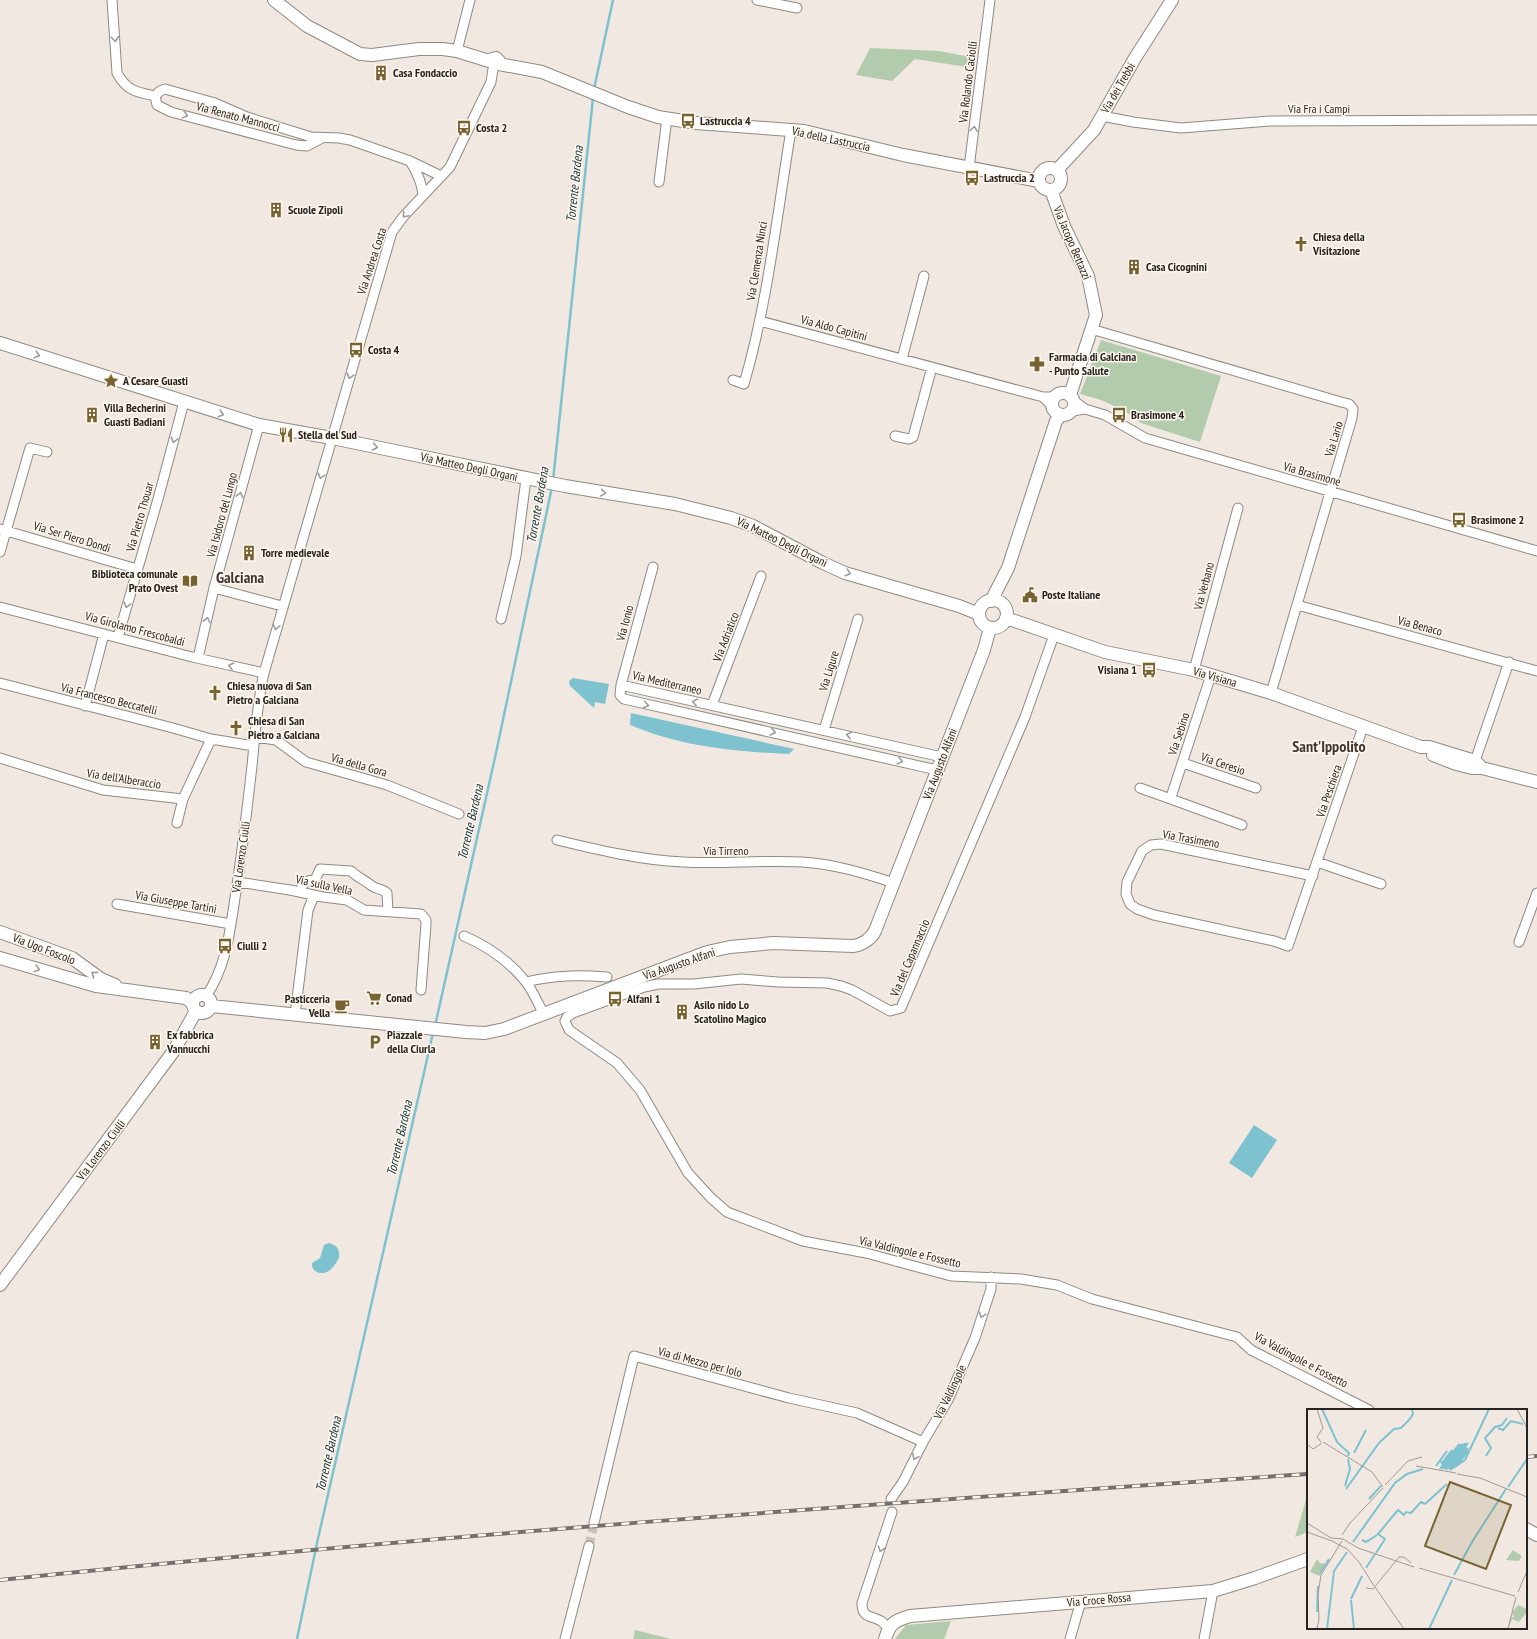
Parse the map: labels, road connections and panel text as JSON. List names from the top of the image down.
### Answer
{
  "streets": {
    "street": [
      "Via Rolando Caciolli",
      "Via dei Trebbi",
      "Via Fra i Campi",
      "Via Renato Mannocci",
      "Via della Lastruccia",
      "Via Jacopo Bettazzi",
      "Via Andrea Costa",
      "Via Clemenza Ninci",
      "Via Aldo Capitini",
      "Via Lario",
      "Via Matteo Degli Organi",
      "Via Brasimone",
      "Via Isidoro del Lungo",
      "Via Pietro Thouar",
      "Via Ser Piero Dondi",
      "Via Verbano",
      "Via Ionio",
      "Via Benaco",
      "Via Girolamo Frescobaldi",
      "Via Adriatico",
      "Via Ligure",
      "Via Visiana",
      "Via Mediterraneo",
      "Via Francesco Beccatelli",
      "Via Sebino",
      "Via Augusto Alfani",
      "Via Ceresio",
      "Via della Gora",
      "Via dell'Alberaccio",
      "Via Peschiera",
      "Via Trasimeno",
      "Via Tirreno",
      "Via Lorenzo Ciulli",
      "Via sulla Vella",
      "Via Giuseppe Tartini",
      "Via Ugo Foscolo",
      "Via del Capannaccio",
      "Via Valdingole e Fossetto",
      "Via di Mezzo per Iolo",
      "Via Valdingole",
      "Via Croce Rossa"
    ]
  },
  "crossings": [
    ["Via Rolando Caciolli", "Via della Lastruccia"],
    ["Via dei Trebbi", "Via Fra i Campi"],
    ["Via dei Trebbi", "Via della Lastruccia"],
    ["Via dei Trebbi", "Via Jacopo Bettazzi"],
    ["Via Renato Mannocci", "Via Andrea Costa"],
    ["Via della Lastruccia", "Via Jacopo Bettazzi"],
    ["Via della Lastruccia", "Via Andrea Costa"],
    ["Via della Lastruccia", "Via Clemenza Ninci"],
    ["Via Jacopo Bettazzi", "Via Aldo Capitini"],
    ["Via Jacopo Bettazzi", "Via Lario"],
    ["Via Jacopo Bettazzi", "Via Matteo Degli Organi"],
    ["Via Jacopo Bettazzi", "Via Brasimone"],
    ["Via Jacopo Bettazzi", "Via Visiana"],
    ["Via Jacopo Bettazzi", "Via Augusto Alfani"],
    ["Via Andrea Costa", "Via Matteo Degli Organi"],
    ["Via Andrea Costa", "Via Lorenzo Ciulli"],
    ["Via Clemenza Ninci", "Via Aldo Capitini"],
    ["Via Aldo Capitini", "Via Brasimone"],
    ["Via Lario", "Via Brasimone"],
    ["Via Lario", "Via Benaco"],
    ["Via Lario", "Via Visiana"],
    ["Via Matteo Degli Organi", "Via Isidoro del Lungo"],
    ["Via Matteo Degli Organi", "Via Pietro Thouar"],
    ["Via Matteo Degli Organi", "Via Visiana"],
    ["Via Matteo Degli Organi", "Via Augusto Alfani"],
    ["Via Isidoro del Lungo", "Via Girolamo Frescobaldi"],
    ["Via Pietro Thouar", "Via Ser Piero Dondi"],
    ["Via Pietro Thouar", "Via Girolamo Frescobaldi"],
    ["Via Verbano", "Via Visiana"],
    ["Via Ionio", "Via Mediterraneo"],
    ["Via Girolamo Frescobaldi", "Via Lorenzo Ciulli"],
    ["Via Adriatico", "Via Mediterraneo"],
    ["Via Ligure", "Via Mediterraneo"],
    ["Via Visiana", "Via Sebino"],
    ["Via Visiana", "Via Augusto Alfani"],
    ["Via Visiana", "Via Peschiera"],
    ["Via Visiana", "Via del Capannaccio"],
    ["Via Mediterraneo", "Via Augusto Alfani"],
    ["Via Francesco Beccatelli", "Via della Gora"],
    ["Via Francesco Beccatelli", "Via Lorenzo Ciulli"],
    ["Via Sebino", "Via Ceresio"],
    ["Via Augusto Alfani", "Via Tirreno"],
    ["Via Augusto Alfani", "Via Lorenzo Ciulli"],
    ["Via Augusto Alfani", "Via Ugo Foscolo"],
    ["Via della Gora", "Via Lorenzo Ciulli"],
    ["Via Peschiera", "Via Trasimeno"],
    ["Via Lorenzo Ciulli", "Via sulla Vella"],
    ["Via Lorenzo Ciulli", "Via Giuseppe Tartini"],
    ["Via Lorenzo Ciulli", "Via Ugo Foscolo"],
    ["Via del Capannaccio", "Via Valdingole e Fossetto"],
    ["Via Valdingole e Fossetto", "Via Valdingole"],
    ["Via di Mezzo per Iolo", "Via Valdingole"]
  ],
  "one_way": [
    "Via Rolando Caciolli",
    "Via Andrea Costa",
    "Via Matteo Degli Organi",
    "Via Isidoro del Lungo",
    "Via Pietro Thouar",
    "Via Valdingole"
  ],
  "districts": ["Galciana", "Sant'Ippolito"],
  "water": ["Torrente Bardena"],
  "places": {
    "building": [
      "Casa Fondaccio",
      "Scuole Zipoli",
      "Casa Cicognini",
      "Villa Becherini Guasti Badiani",
      "Torre medievale",
      "Asilo nido Lo Scatolino Magico",
      "Ex fabbrica Vannucchi"
    ],
    "bus stop": [
      "Lastruccia 4",
      "Costa 2",
      "Lastruccia 2",
      "Costa 4",
      "Brasimone 4",
      "Brasimone 2",
      "Visiana 1",
      "Ciulli 2",
      "Alfani 1"
    ],
    "church": ["Chiesa della Visitazione", "Chiesa nuova di San Pietro a Galciana", "Chiesa di San Pietro a Galciana"],
    "pharmacy": ["Farmacia di Galciana - Punto Salute"],
    "place": ["A Cesare Guasti"],
    "restaurant": ["Stella del Sud"],
    "library": ["Biblioteca comunale Prato Ovest"],
    "public building": ["Poste Italiane"],
    "supermarket": ["Conad"],
    "cafe": ["Pasticceria Vella"],
    "parking": ["Piazzale della Ciurla"]
  }
}
